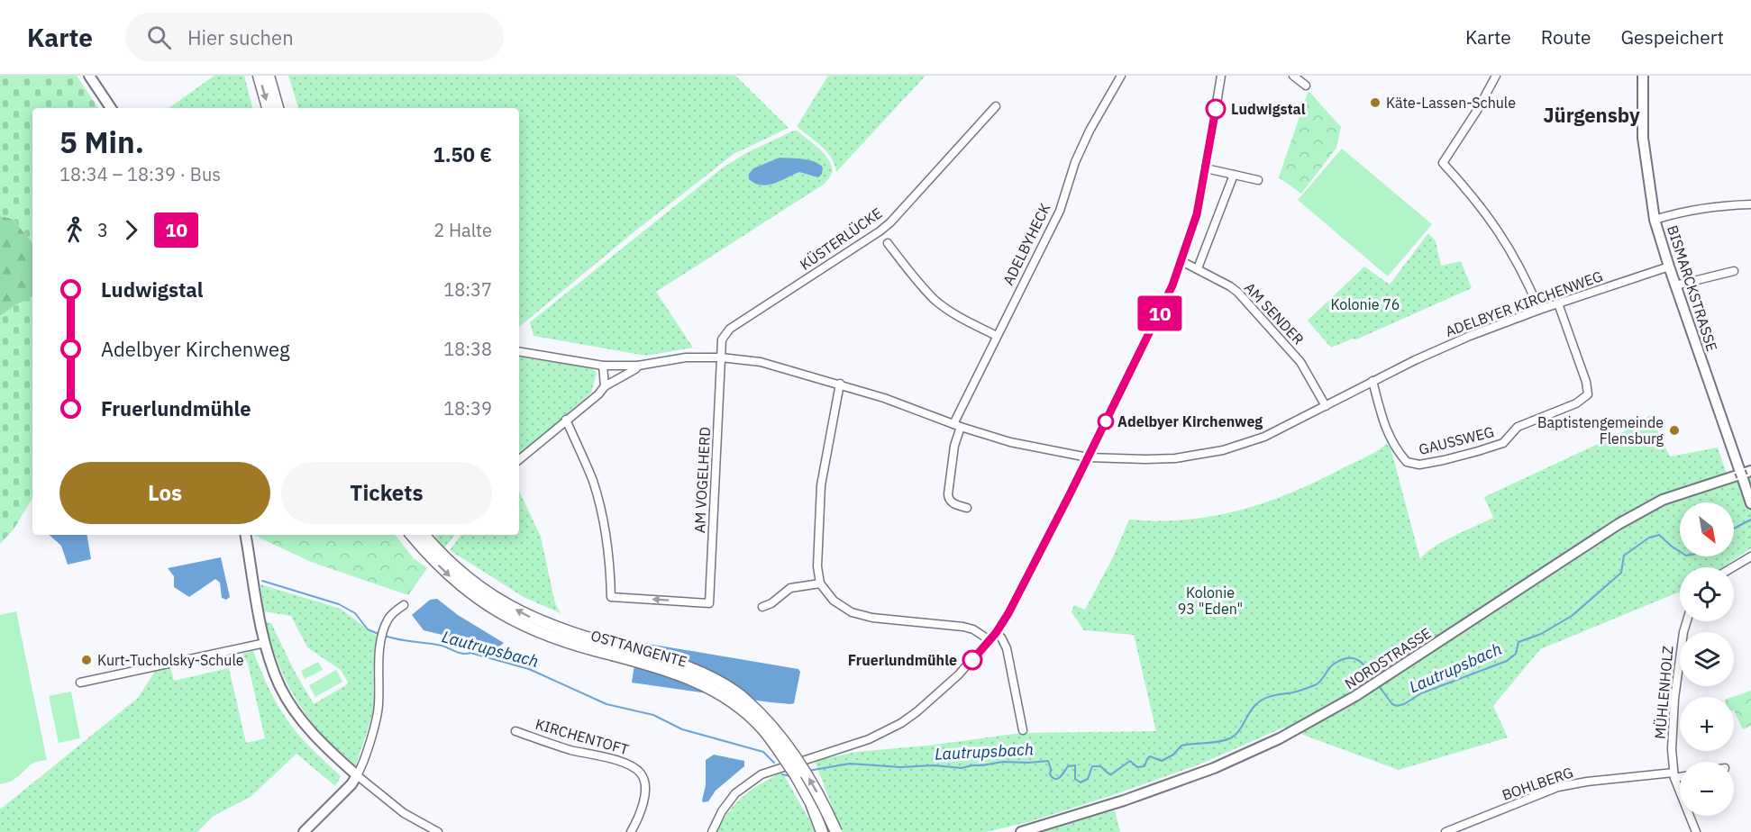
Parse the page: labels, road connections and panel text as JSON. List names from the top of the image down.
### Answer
{
  "streets": {
    "main road": ["BISMARCKSTRASSE", "OSTTANGENTE", "NORDSTRASSE"],
    "street": [
      "KÜSTERLÜCKE",
      "ADELBYHECK",
      "ADELBYER KIRCHENWEG",
      "AM SENDER",
      "GAUSSWEG",
      "AM VOGELHERD",
      "MÜHLENHOLZ",
      "KIRCHENTOFT",
      "BOHLBERG"
    ]
  },
  "crossings": [
    ["KÜSTERLÜCKE", "ADELBYER KIRCHENWEG"],
    ["KÜSTERLÜCKE", "AM VOGELHERD"],
    ["ADELBYHECK", "ADELBYER KIRCHENWEG"],
    ["BISMARCKSTRASSE", "ADELBYER KIRCHENWEG"],
    ["ADELBYER KIRCHENWEG", "AM SENDER"],
    ["ADELBYER KIRCHENWEG", "GAUSSWEG"],
    ["ADELBYER KIRCHENWEG", "AM VOGELHERD"],
    ["MÜHLENHOLZ", "BOHLBERG"]
  ],
  "districts": ["Jürgensby"],
  "water": ["Lautrupsbach"],
  "parks": ["Kolonie 76", "Kolonie 93 \"Eden\""],
  "places": [
    "Käte-Lassen-Schule",
    "Ludwigstal",
    "Adelbyer Kirchenweg",
    "Baptistengemeinde Flensburg",
    "Kurt-Tucholsky-Schule",
    "Fruerlundmühle"
  ],
  "lines": ["bus line 10"],
  "north": "bottom right",
  "page": {
    "header": "Karte",
    "search": "Hier suchen",
    "nav": ["Karte", "Route", "Gespeichert"],
    "on_map": "10",
    "heading": ["5 Min.", "18:34 – 18:39 · Bus", "1.50 €"],
    "legs": ["3", "10", "2 Halte"],
    "list": [
      {
        "name": "Ludwigstal",
        "value": "18:37"
      },
      {
        "name": "Adelbyer Kirchenweg",
        "value": "18:38"
      },
      {
        "name": "Fruerlundmühle",
        "value": "18:39"
      }
    ],
    "buttons": ["Los", "Tickets"],
    "map_buttons": ["+", "−"]
  }
}
